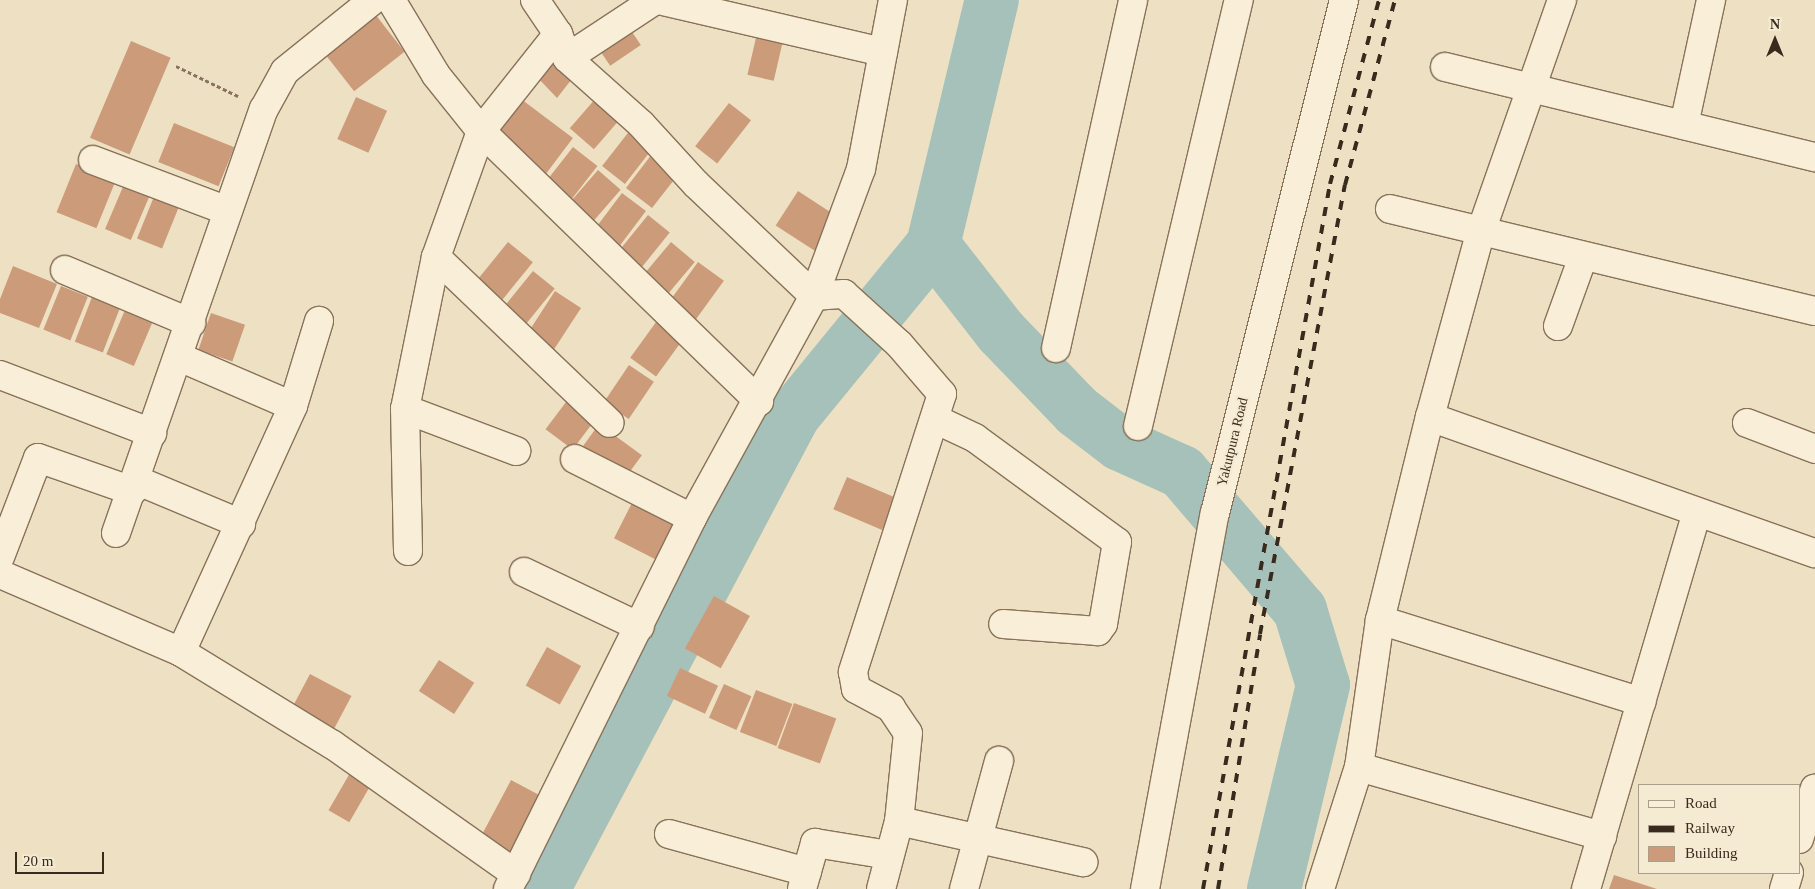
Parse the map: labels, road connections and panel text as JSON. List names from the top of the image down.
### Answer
{
  "streets": {
    "street": ["Yakutpura Road"]
  },
  "legend": ["Road", "Railway", "Building"],
  "scale_bar": "20 m",
  "north": "top"
}
